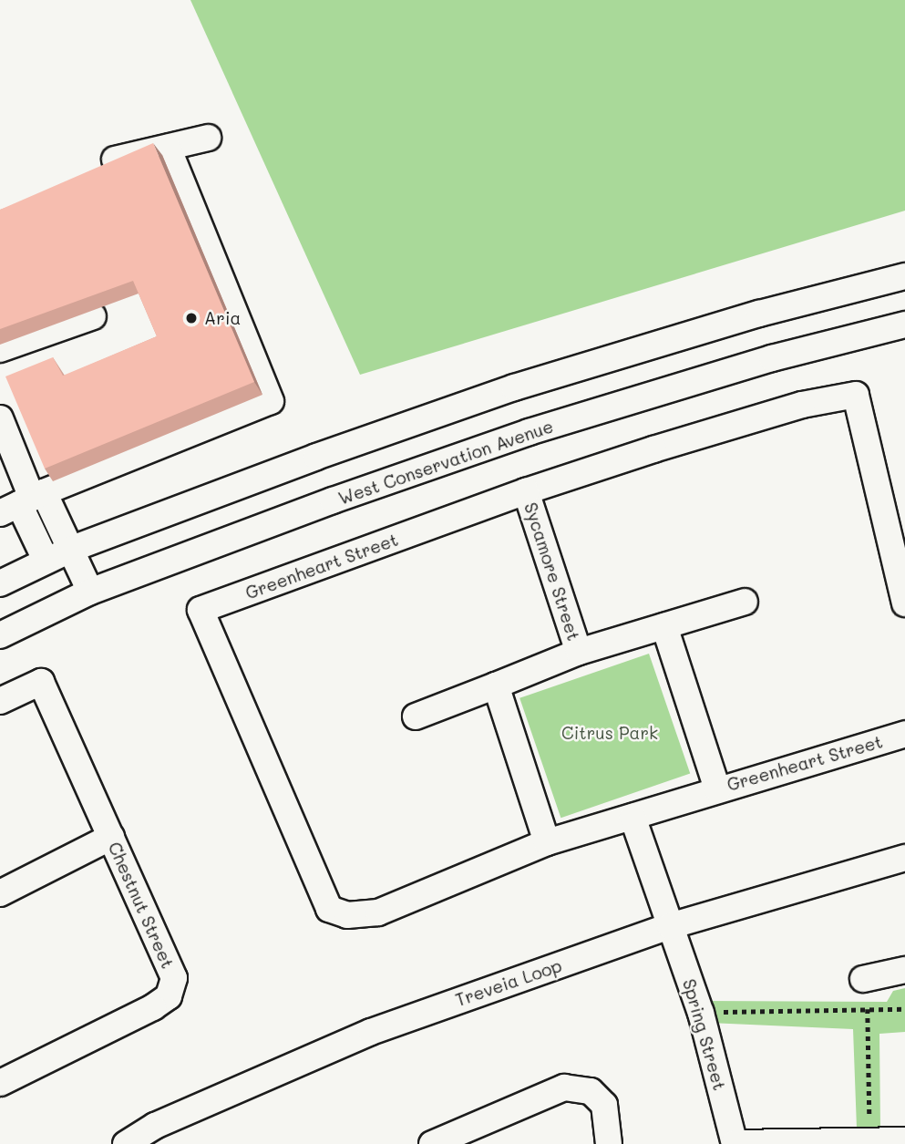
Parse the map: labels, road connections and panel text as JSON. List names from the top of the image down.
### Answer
{
  "streets": {
    "street": [
      "West Conservation Avenue",
      "Greenheart Street",
      "Sycamore Street",
      "Chestnut Street",
      "Treveia Loop",
      "Spring Street"
    ]
  },
  "crossings": [
    ["Greenheart Street", "Sycamore Street"],
    ["Treveia Loop", "Spring Street"]
  ],
  "parks": ["Citrus Park"],
  "places": ["Aria"]
}
